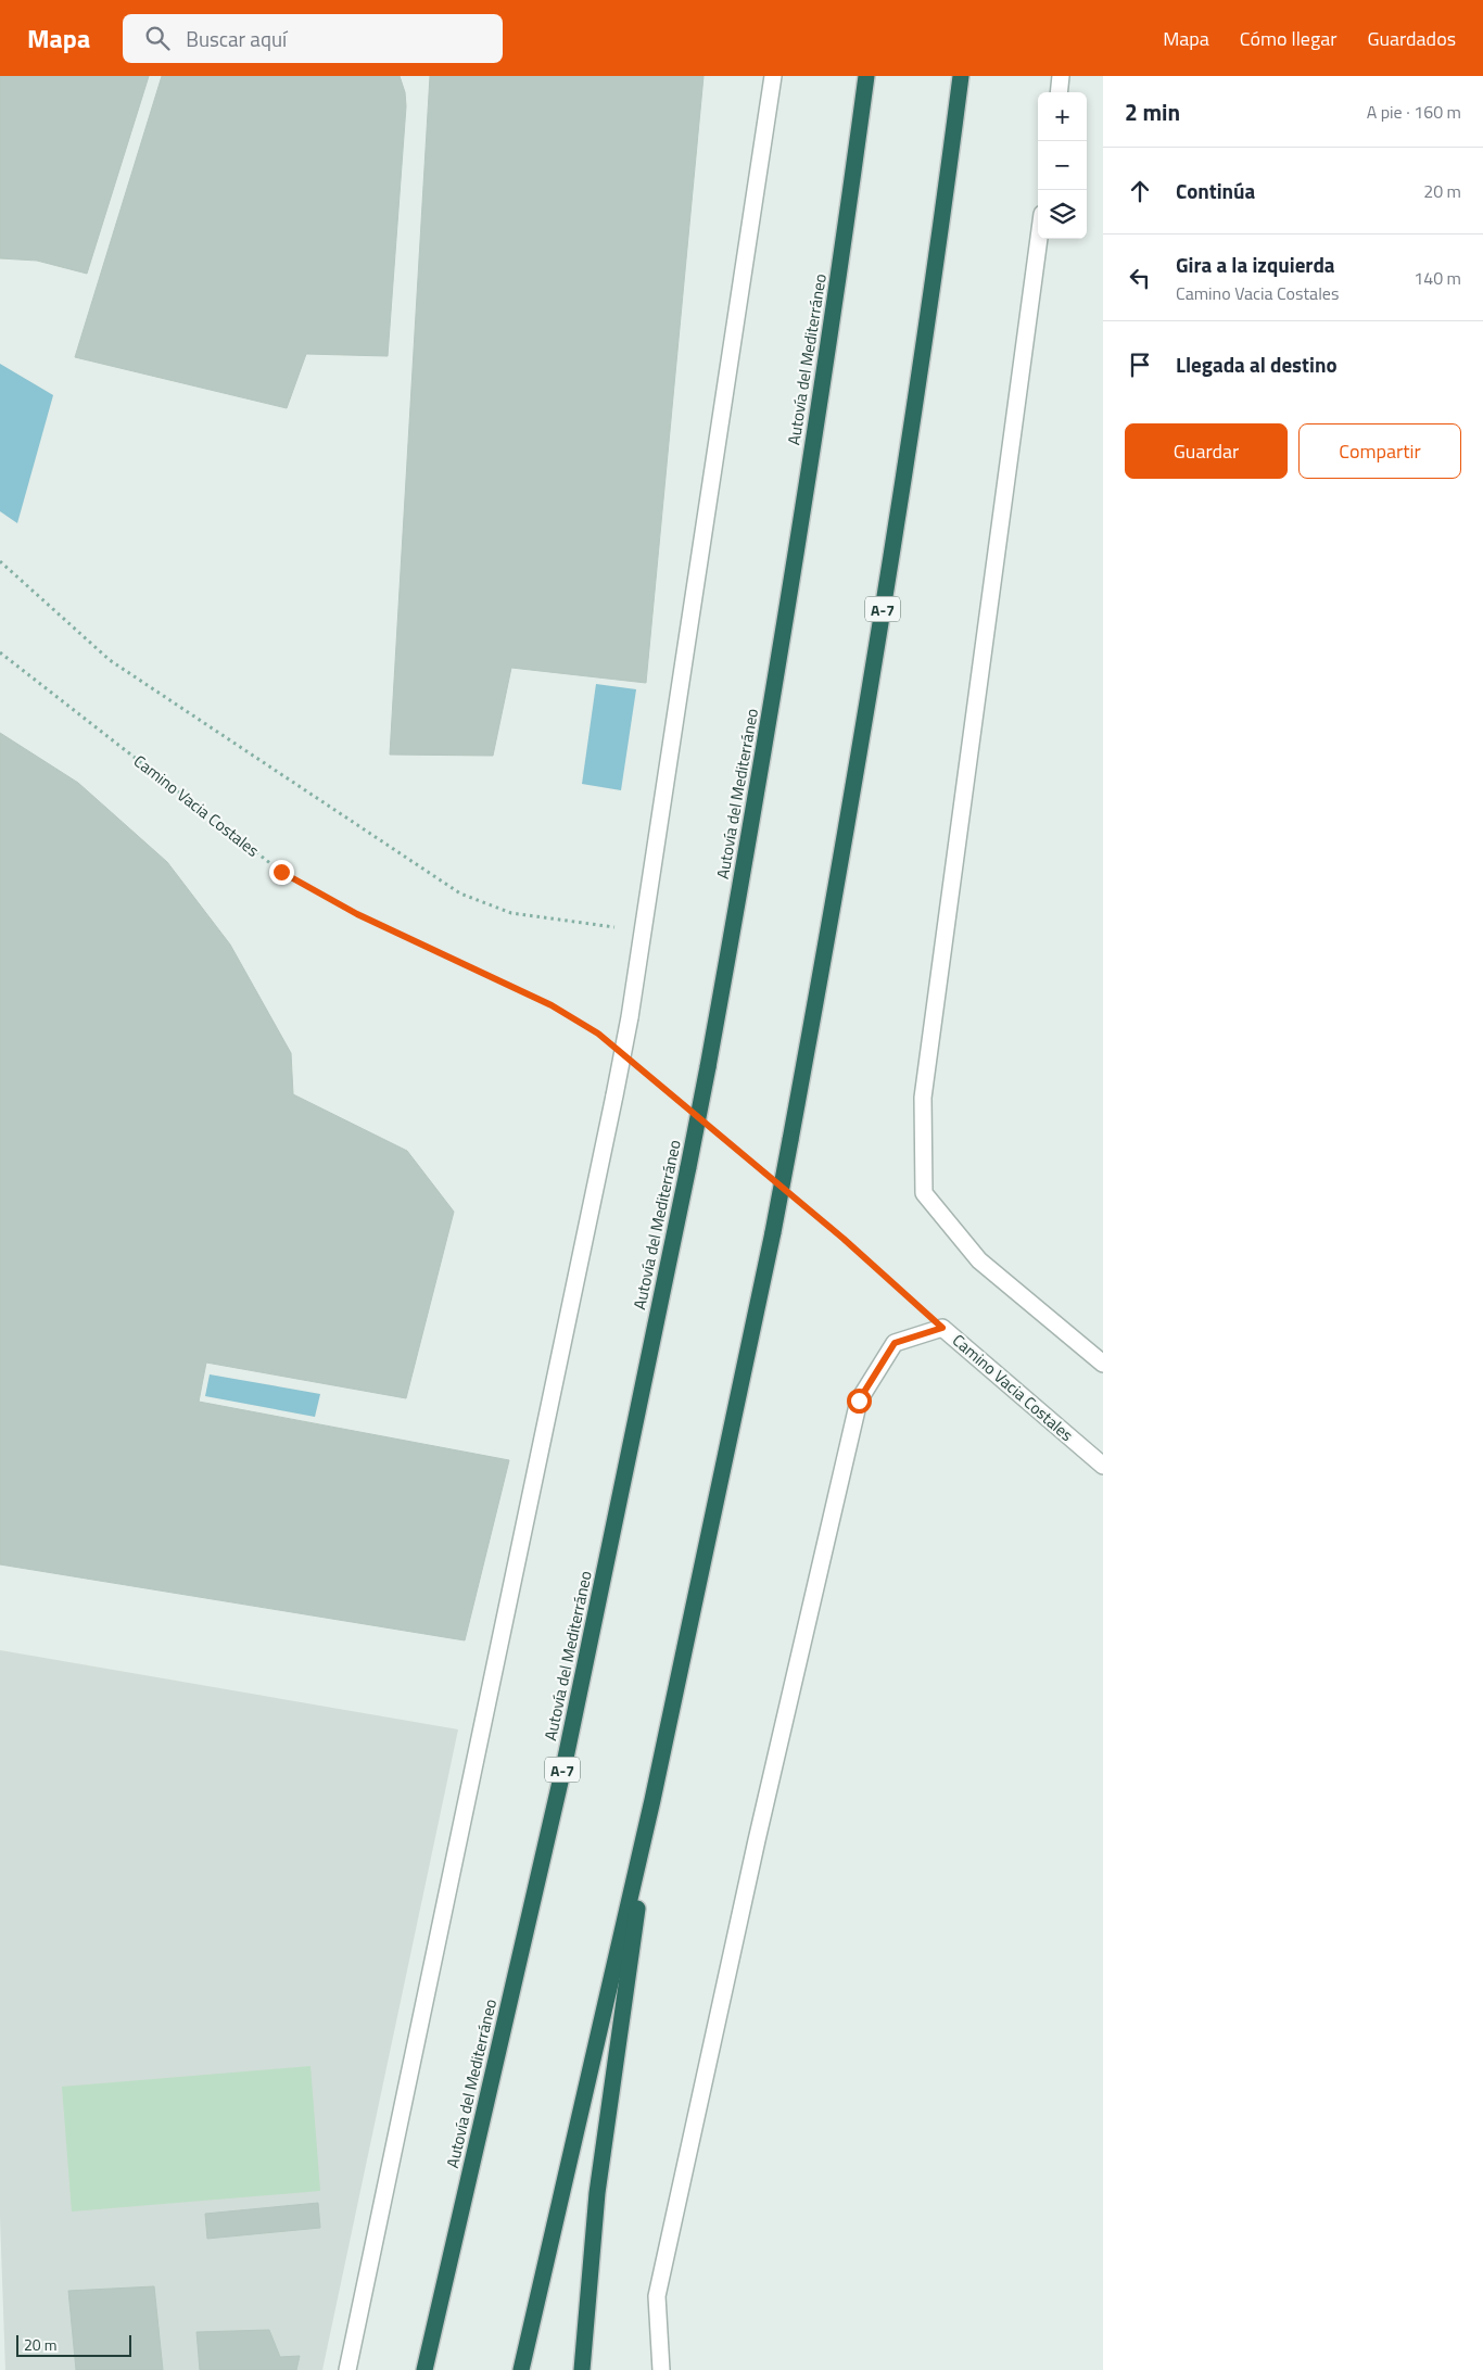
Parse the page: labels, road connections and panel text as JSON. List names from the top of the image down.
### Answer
{
  "streets": {
    "highway": ["Autovía del Mediterráneo", "A-7"],
    "street": ["Camino Vacia Costales"]
  },
  "scale_bar": "20 m",
  "page": {
    "header": "Mapa",
    "search": "Buscar aquí",
    "nav": ["Mapa", "Cómo llegar", "Guardados"],
    "heading": ["2 min", "A pie · 160 m"],
    "map_buttons": ["+", "−"],
    "list": [
      ["Continúa", "20 m"],
      ["Gira a la izquierda", "Camino Vacia Costales", "140 m"],
      "Llegada al destino"
    ],
    "buttons": ["Guardar", "Compartir"],
    "scale": "20 m"
  }
}
